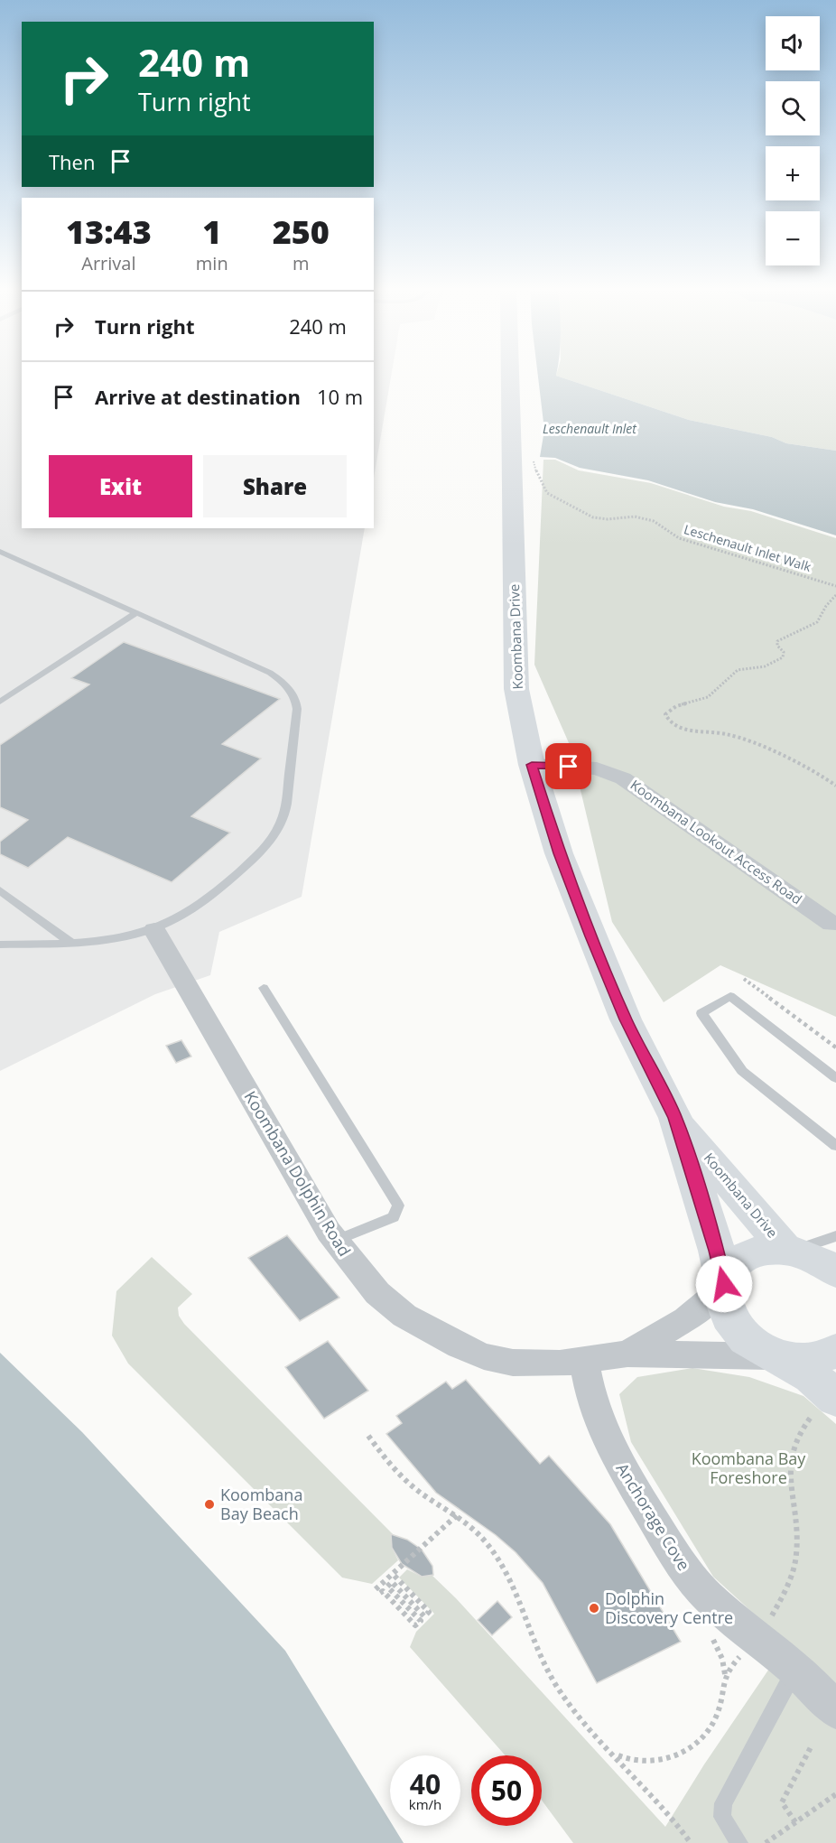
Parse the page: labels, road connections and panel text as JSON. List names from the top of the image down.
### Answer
{
  "streets": {
    "main road": ["Koombana Drive"],
    "street": ["Koombana Lookout Access Road", "Koombana Dolphin Road", "Anchorage Cove"],
    "path": ["Leschenault Inlet Walk"]
  },
  "crossings": [
    ["Koombana Drive", "Koombana Lookout Access Road"],
    ["Koombana Drive", "Koombana Dolphin Road"],
    ["Koombana Dolphin Road", "Anchorage Cove"]
  ],
  "water": ["Leschenault Inlet"],
  "parks": ["Koombana Bay Foreshore"],
  "places": ["Koombana Bay Beach", "Dolphin Discovery Centre"],
  "page": {
    "map_buttons": ["+", "−"],
    "turn": ["240 m", "Turn right"],
    "then": "Then",
    "eta": [
      "13:43",
      "Arrival",
      "1",
      "min",
      "250",
      "m"
    ],
    "list": [
      {
        "name": "Turn right",
        "value": "240 m"
      },
      {
        "name": "Arrive at destination",
        "value": "10 m"
      }
    ],
    "buttons": ["Exit", "Share"],
    "speed": "40 km/h",
    "limit": "50"
  }
}
